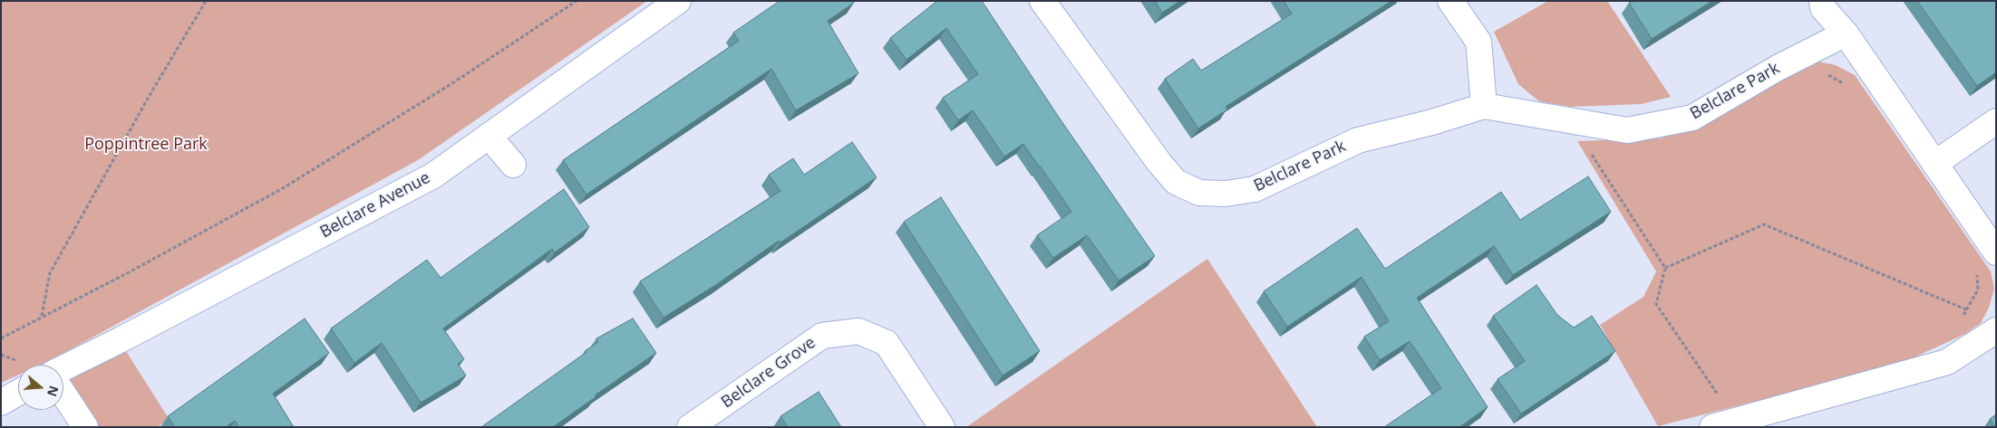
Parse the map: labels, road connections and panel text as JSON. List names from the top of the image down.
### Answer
{
  "streets": {
    "street": ["Belclare Park", "Belclare Avenue", "Belclare Grove"]
  },
  "parks": ["Poppintree Park"],
  "north": "right"
}
